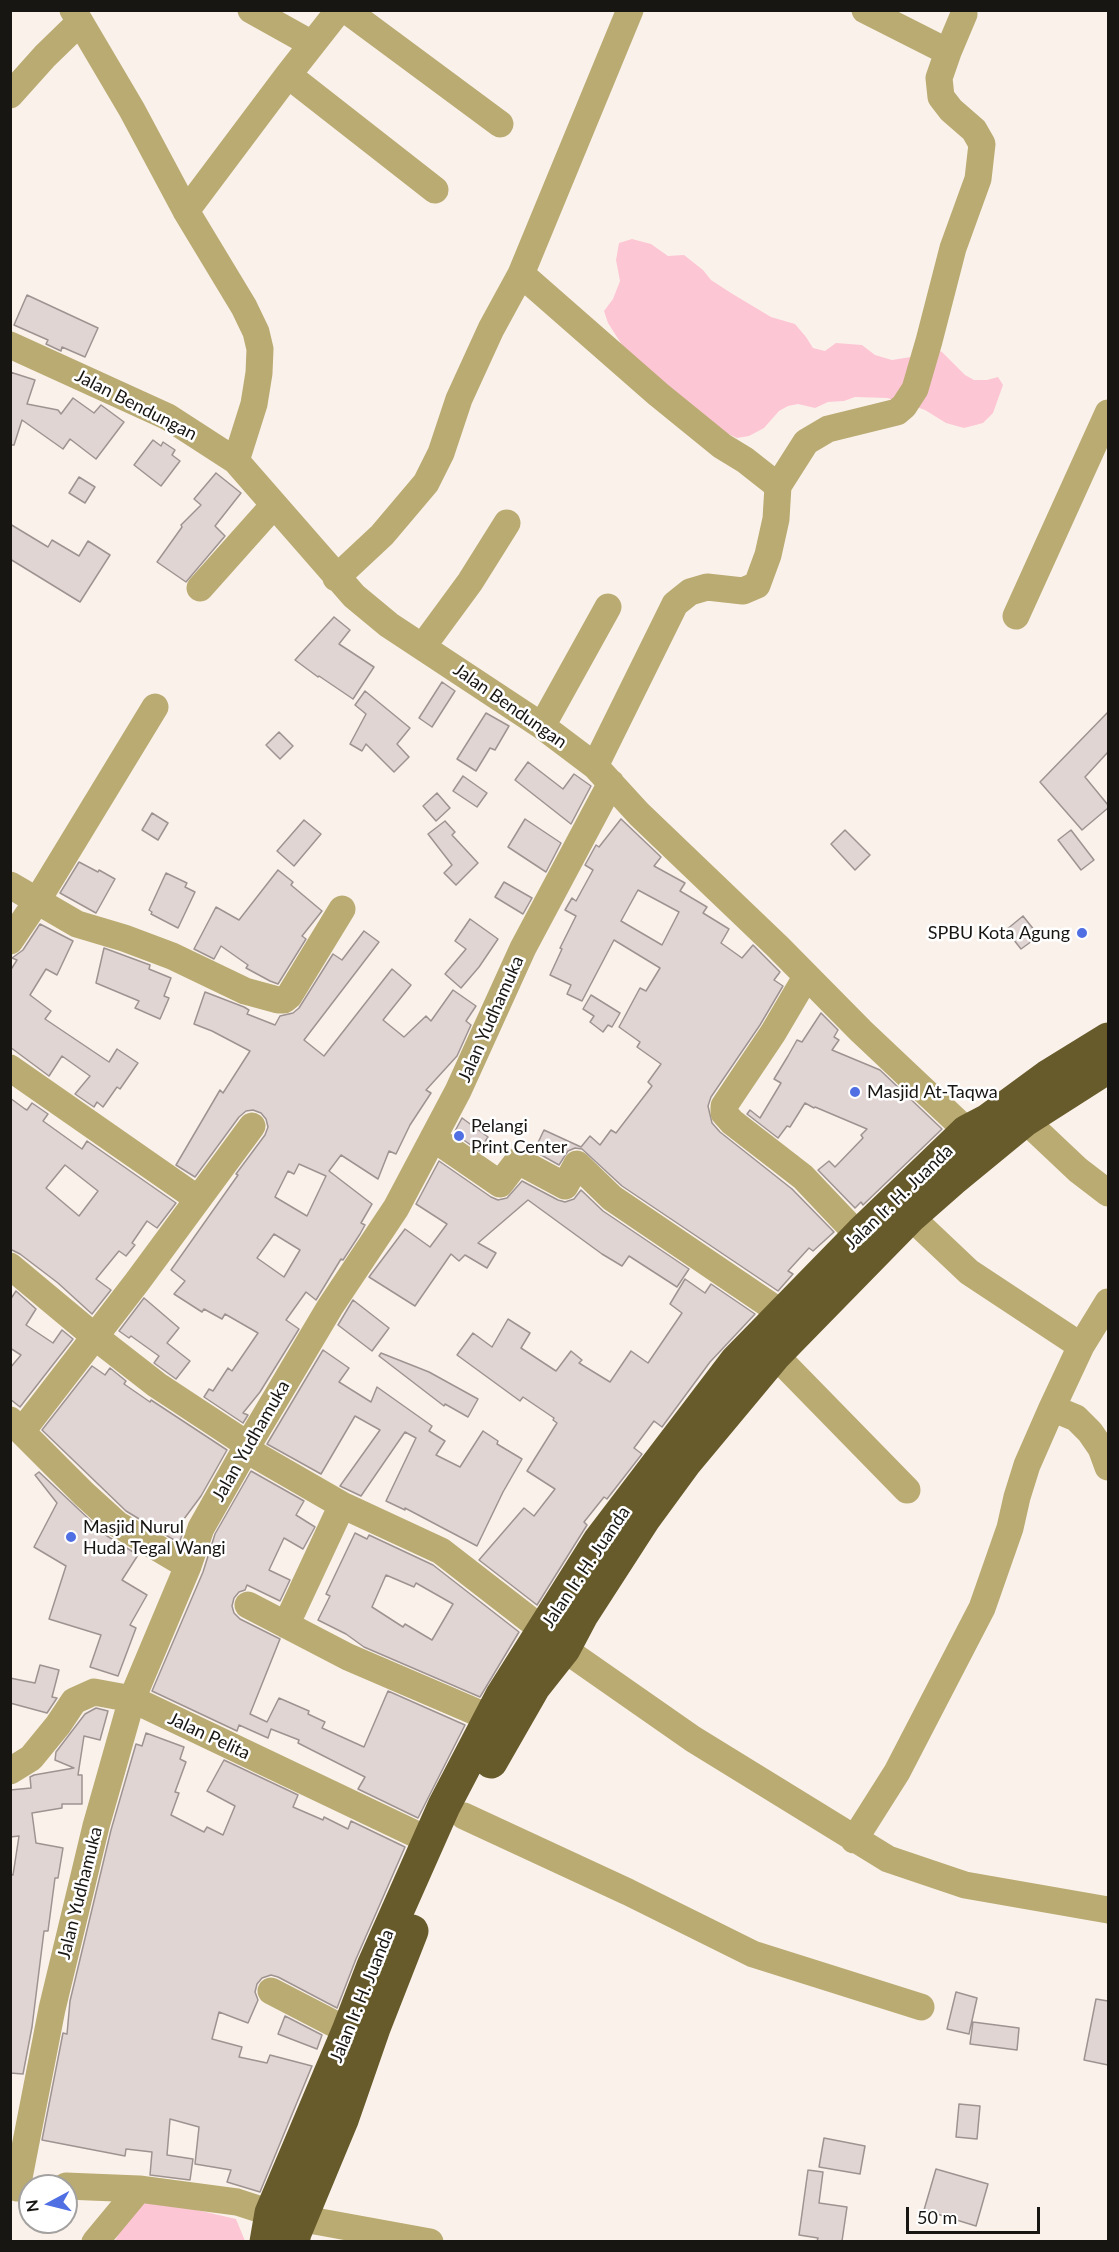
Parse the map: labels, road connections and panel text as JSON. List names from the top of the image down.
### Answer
{
  "streets": {
    "highway": ["Jalan Ir. H. Juanda"],
    "street": ["Jalan Bendungan", "Jalan Yudhamuka", "Jalan Pelita"]
  },
  "crossings": [
    ["Jalan Bendungan", "Jalan Yudhamuka"],
    ["Jalan Bendungan", "Jalan Ir. H. Juanda"],
    ["Jalan Yudhamuka", "Jalan Pelita"],
    ["Jalan Ir. H. Juanda", "Jalan Pelita"]
  ],
  "places": [
    "SPBU Kota Agung",
    "Masjid At-Taqwa",
    "Pelangi Print Center",
    "Masjid Nurul Huda Tegal Wangi"
  ],
  "scale_bar": "50 m",
  "north": "left"
}
